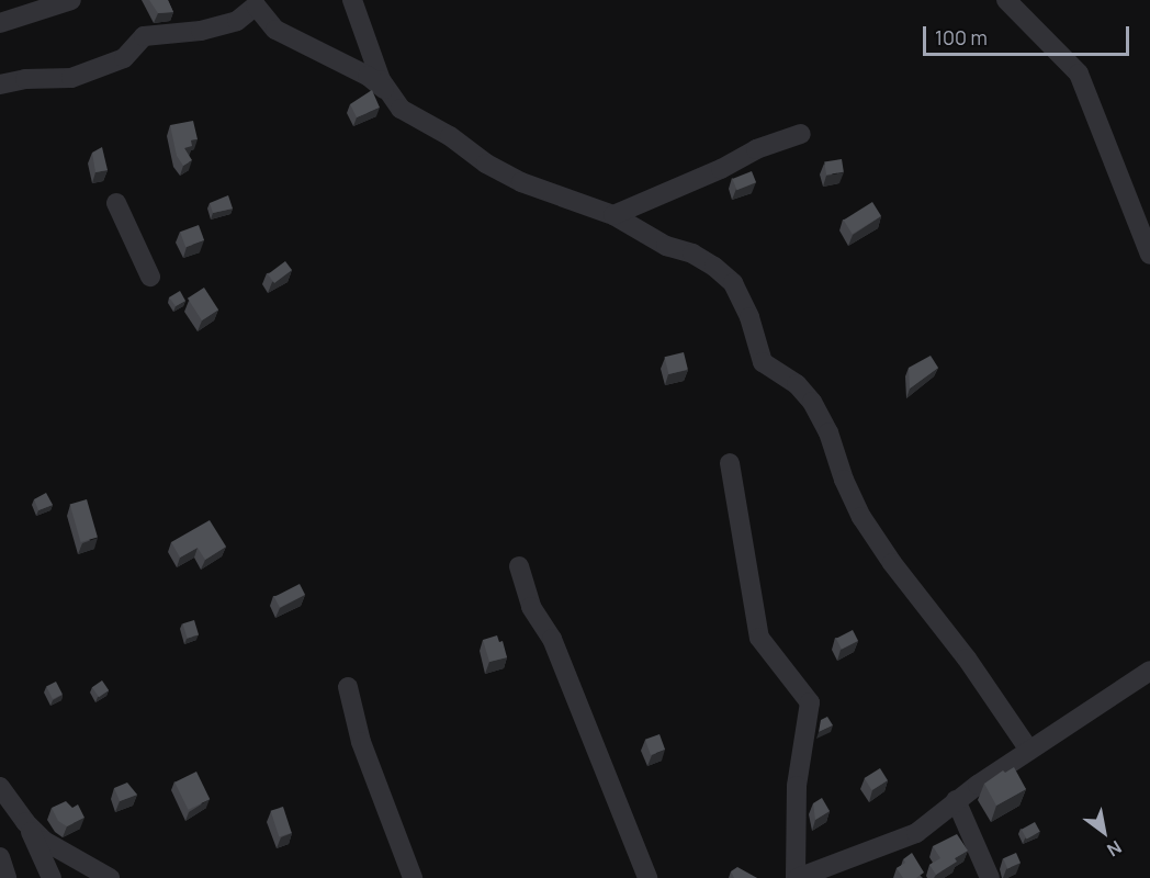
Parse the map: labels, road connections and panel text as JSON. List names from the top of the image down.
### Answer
{
  "scale_bar": "100 m",
  "north": "bottom right"
}
